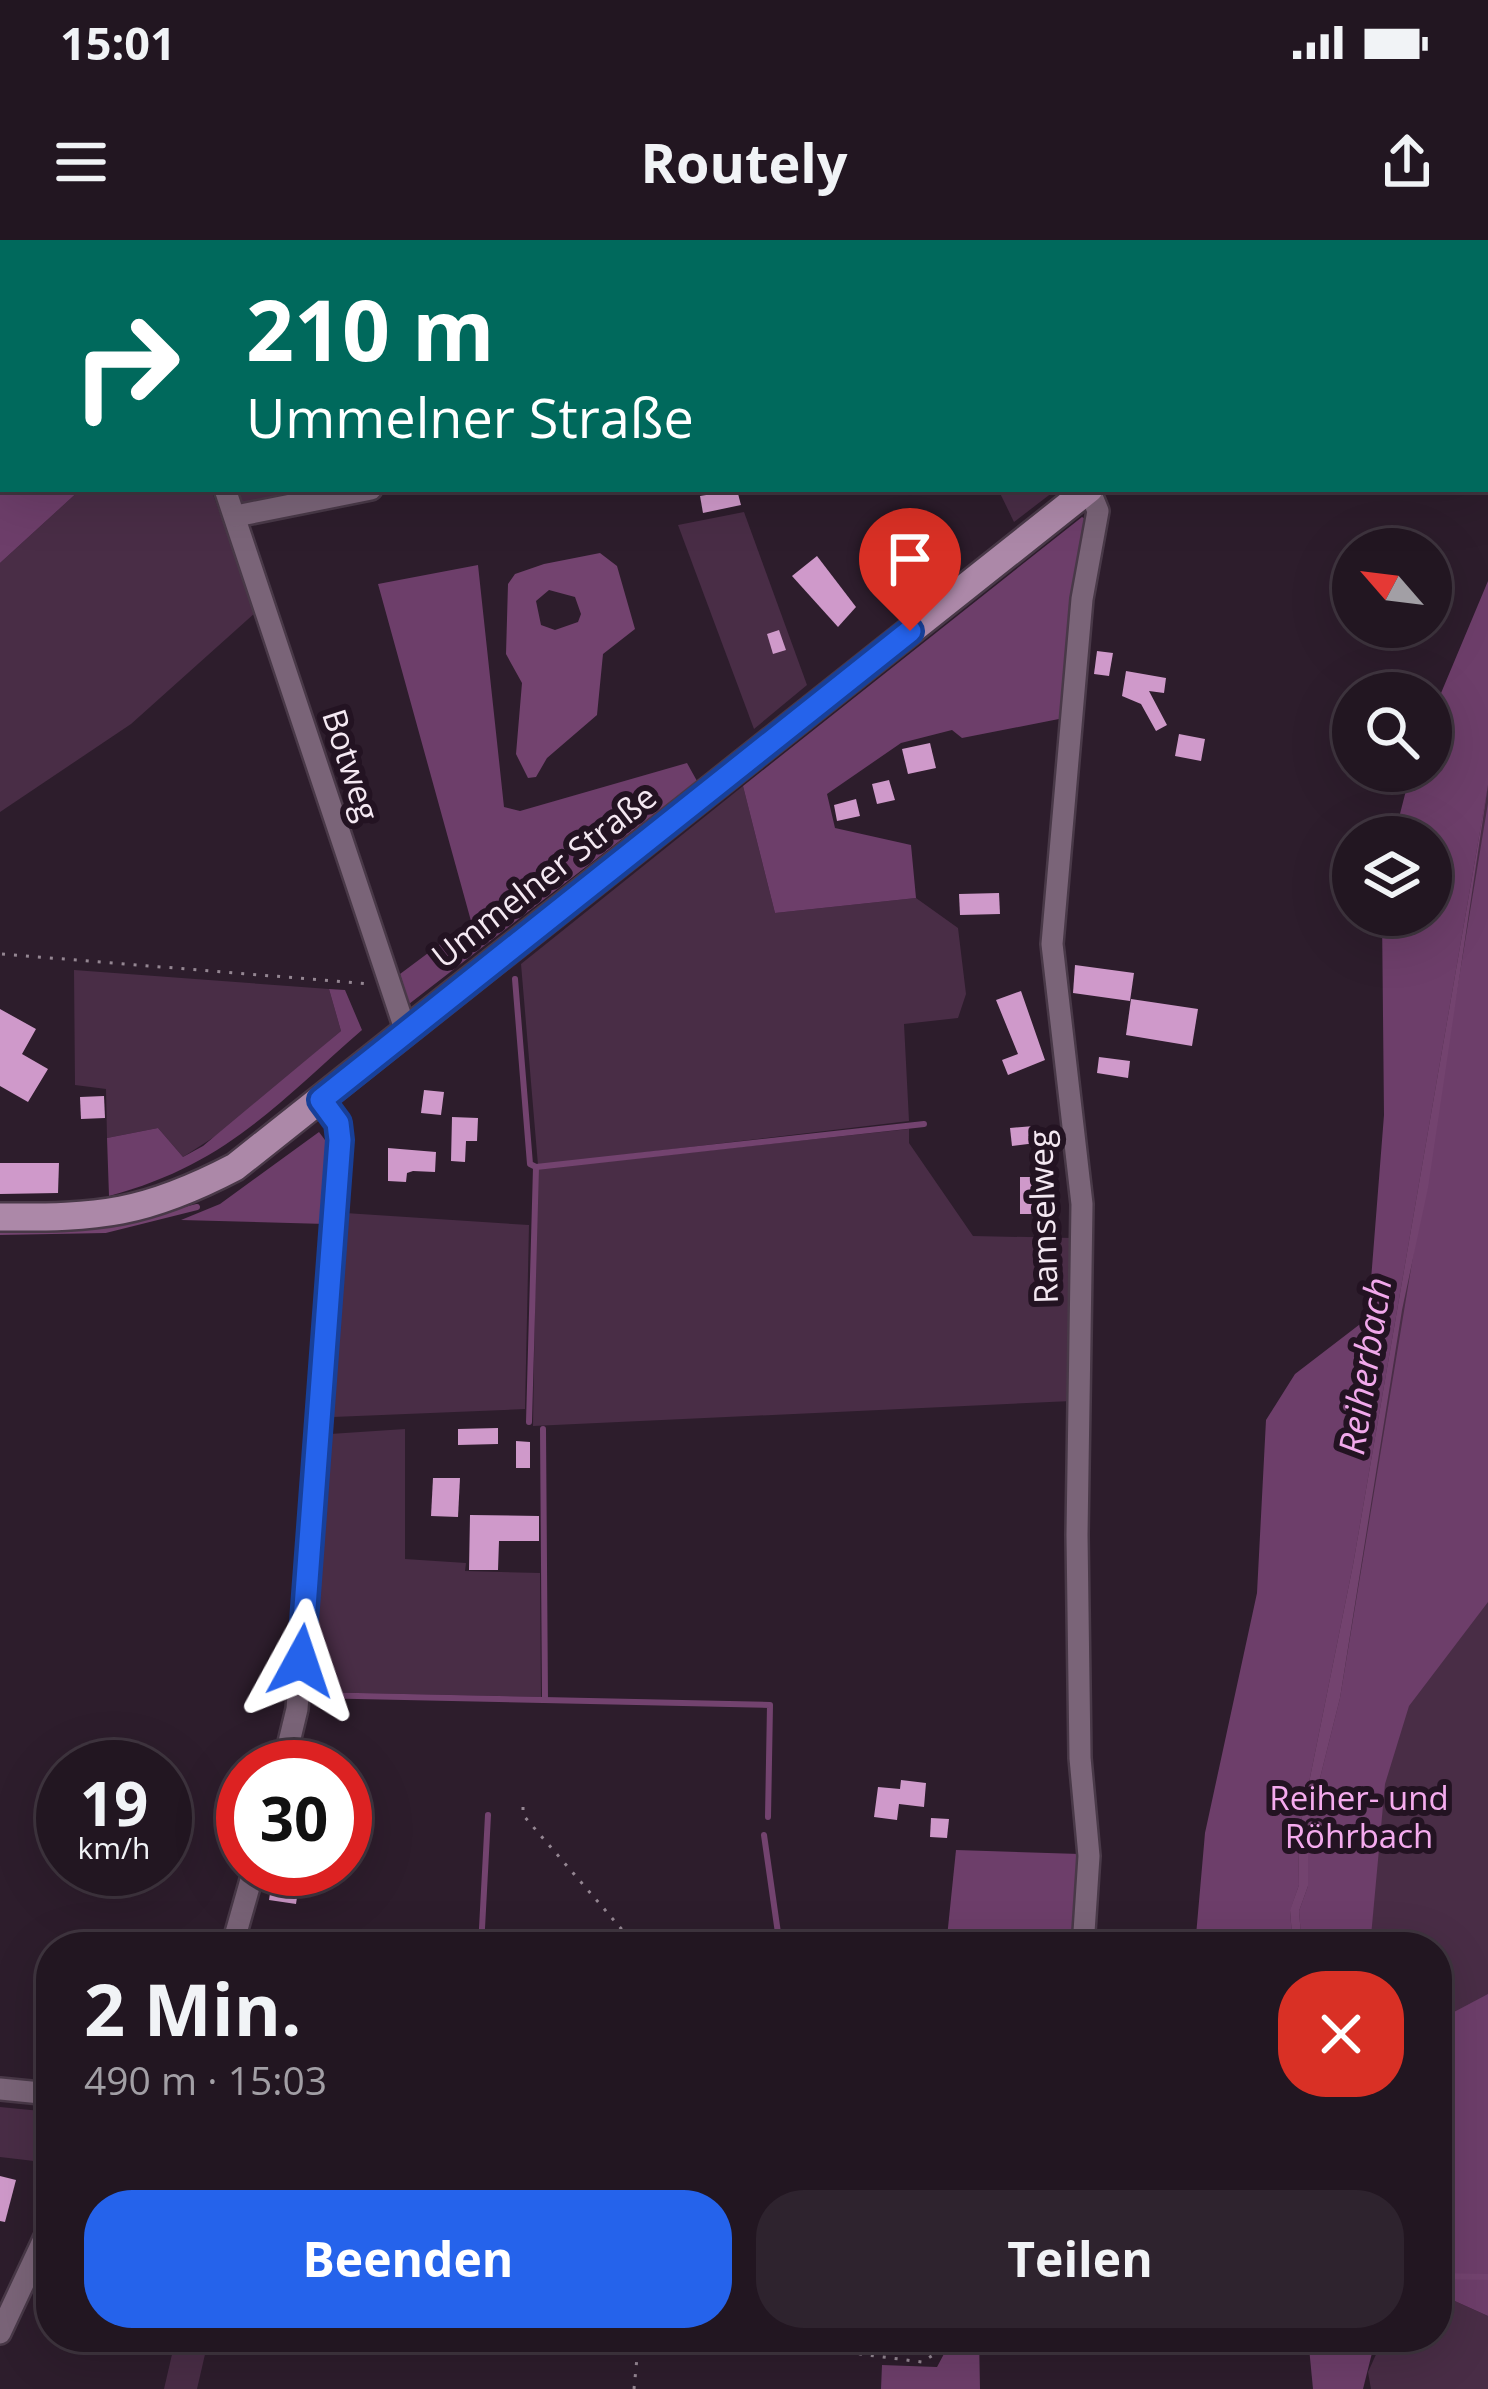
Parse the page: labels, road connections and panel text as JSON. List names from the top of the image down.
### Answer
{
  "streets": {
    "main road": ["Ummelner Straße"],
    "street": ["Botweg", "Ramselweg"]
  },
  "crossings": [
    ["Botweg", "Ummelner Straße"]
  ],
  "water": ["Reiherbach"],
  "parks": ["Reiher- und Röhrbach"],
  "north": "top left",
  "page": {
    "status": "15:01",
    "header": "Routely",
    "turn": ["210 m", "Ummelner Straße"],
    "speed": "19 km/h",
    "limit": "30",
    "heading": ["2 Min.", "490 m · 15:03"],
    "buttons": ["Beenden", "Teilen"]
  }
}
